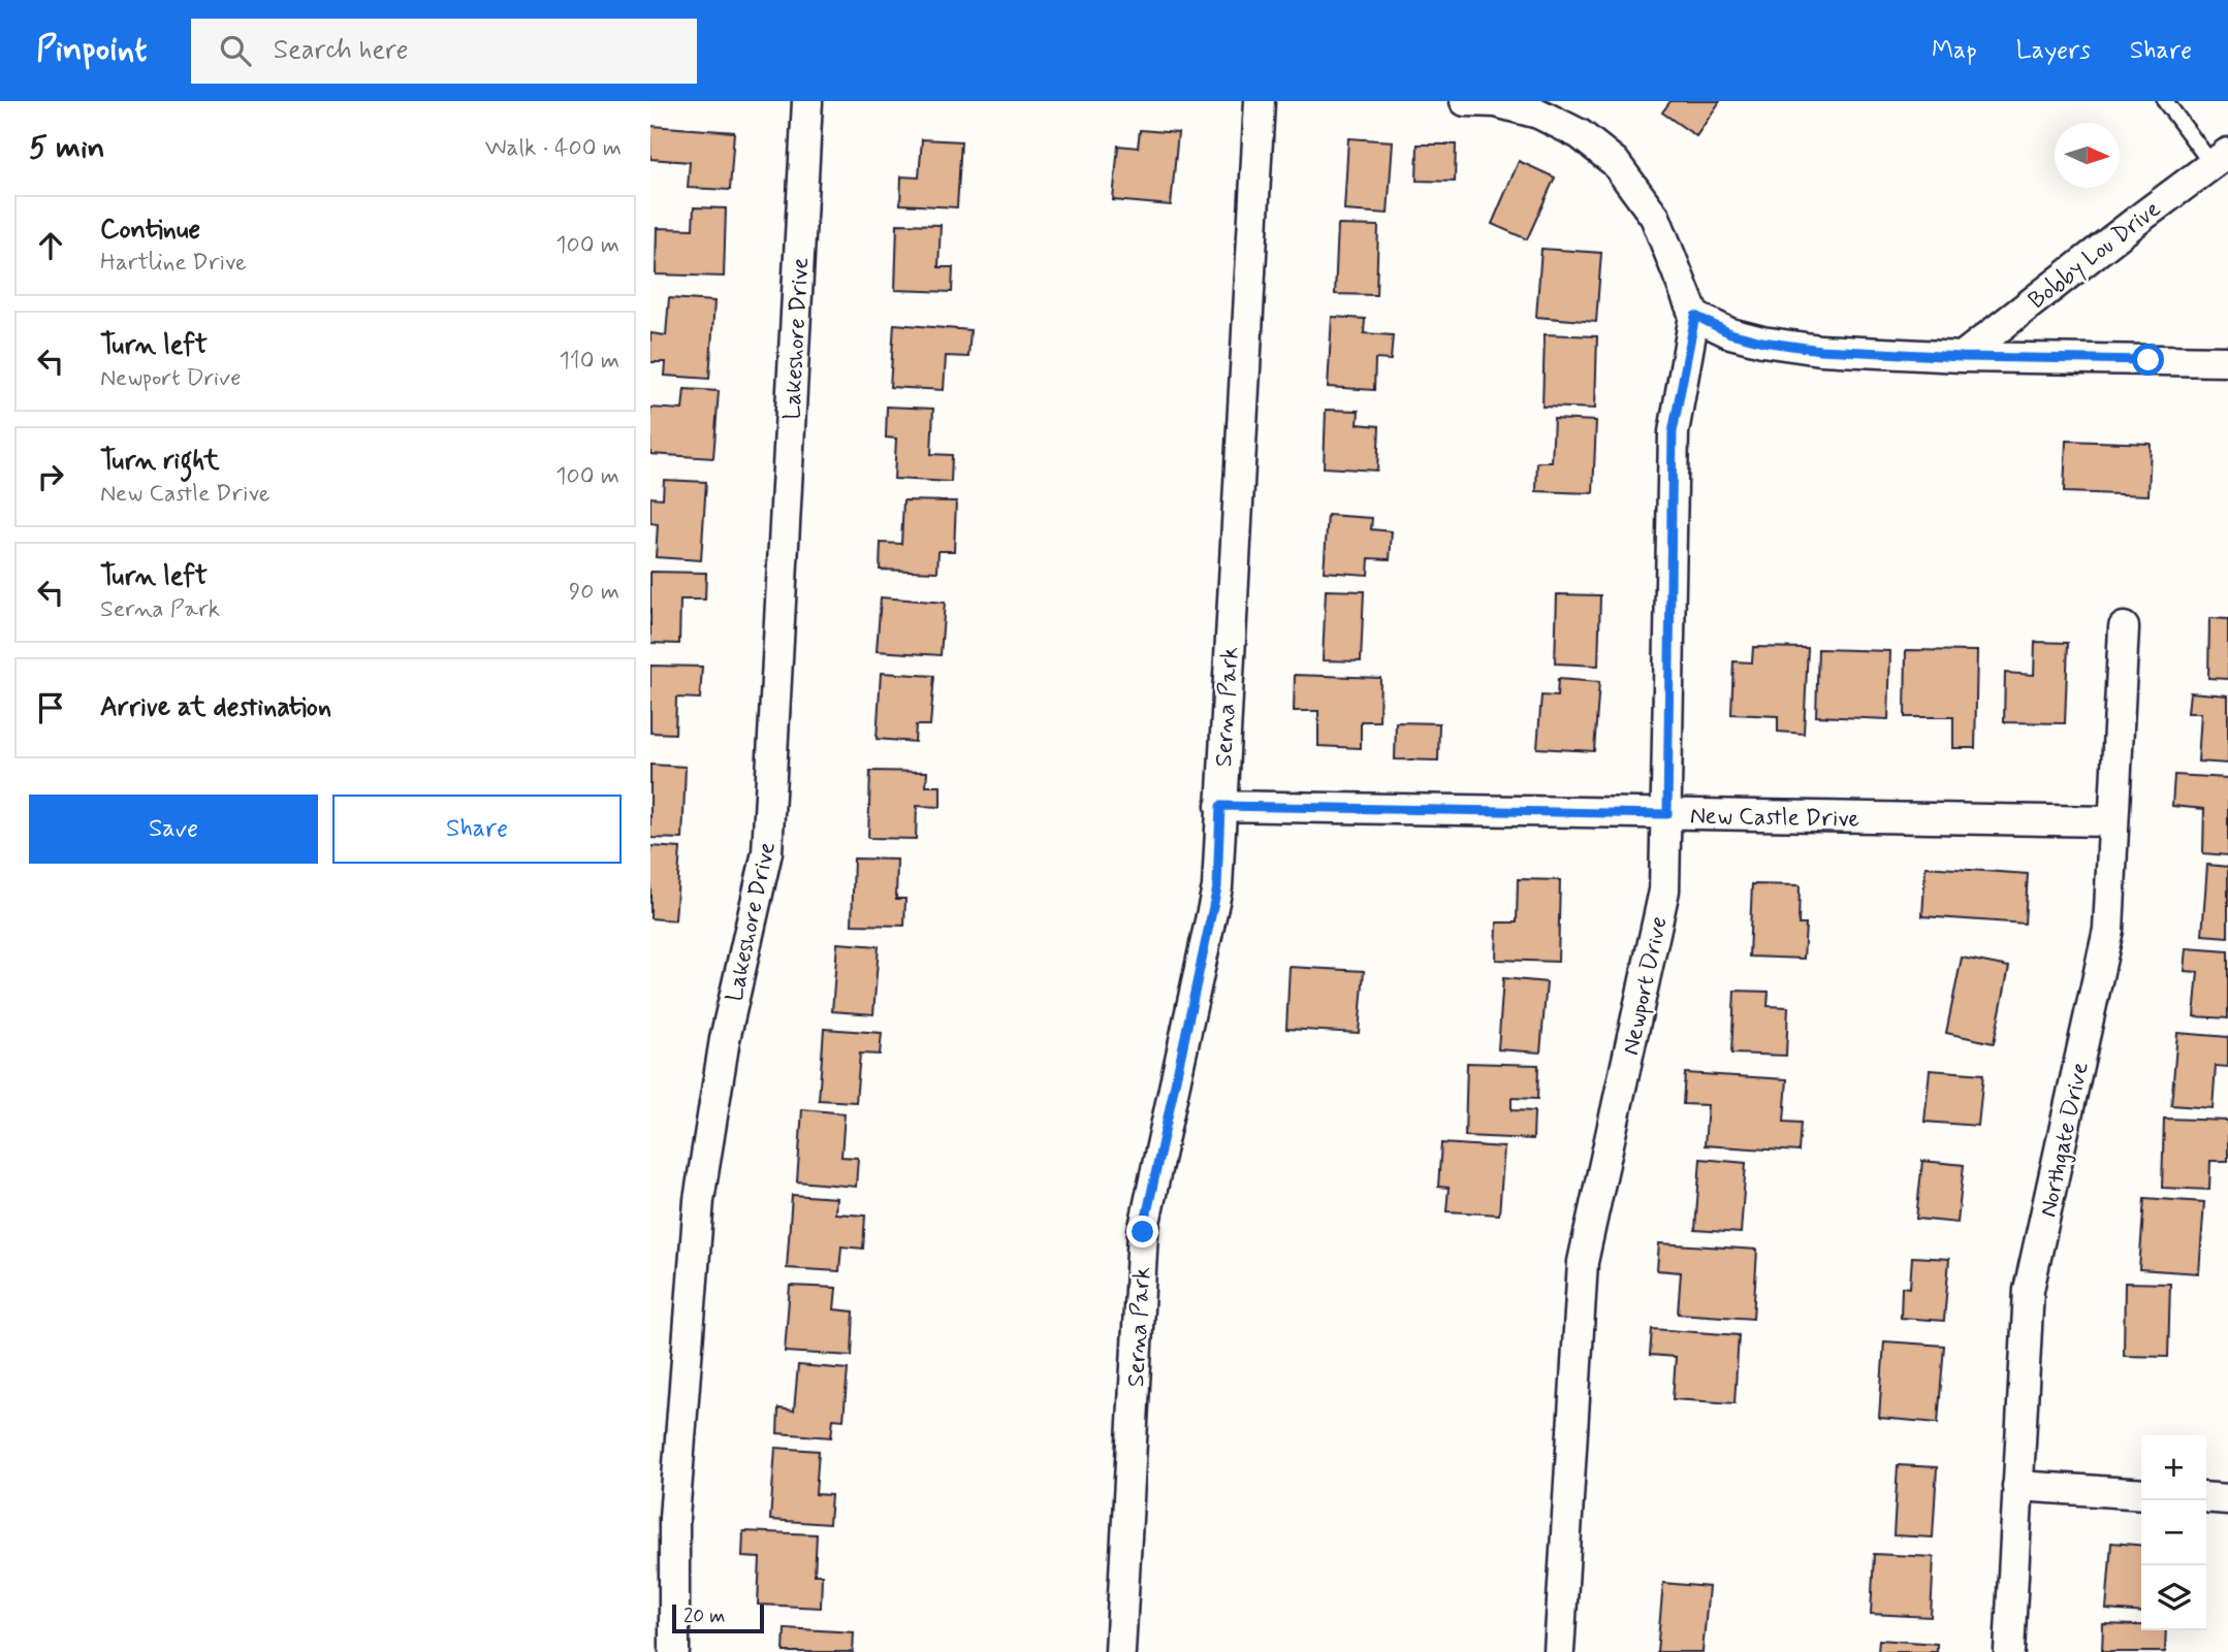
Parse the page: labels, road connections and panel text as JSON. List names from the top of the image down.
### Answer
{
  "streets": {
    "street": [
      "Bobby Lou Drive",
      "Lakeshore Drive",
      "Serna Park",
      "New Castle Drive",
      "Newport Drive",
      "Northgate Drive"
    ]
  },
  "crossings": [
    ["Serna Park", "New Castle Drive"],
    ["New Castle Drive", "Newport Drive"],
    ["New Castle Drive", "Northgate Drive"]
  ],
  "scale_bar": "20 m",
  "north": "right",
  "page": {
    "header": "Pinpoint",
    "search": "Search here",
    "nav": ["Map", "Layers", "Share"],
    "heading": ["5 min", "Walk · 400 m"],
    "list": [
      ["Continue", "Hartline Drive", "100 m"],
      ["Turn left", "Newport Drive", "110 m"],
      ["Turn right", "New Castle Drive", "100 m"],
      ["Turn left", "Serna Park", "90 m"],
      "Arrive at destination"
    ],
    "buttons": ["Save", "Share"],
    "map_buttons": ["+", "−"],
    "scale": "20 m"
  }
}
